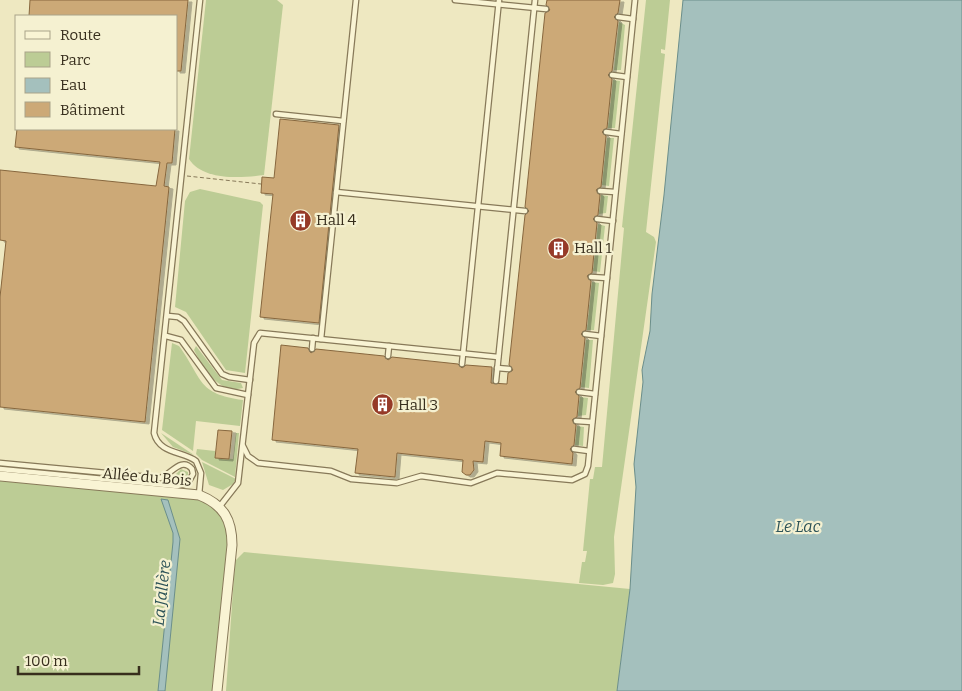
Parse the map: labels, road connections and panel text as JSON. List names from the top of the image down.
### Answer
{
  "streets": {
    "street": ["Allée du Bois"]
  },
  "water": ["Le Lac", "La Jallère"],
  "places": {
    "building": ["Hall 4", "Hall 1", "Hall 3"]
  },
  "legend": [
    "Route",
    "Parc",
    "Eau",
    "Bâtiment"
  ],
  "scale_bar": "100 m"
}
